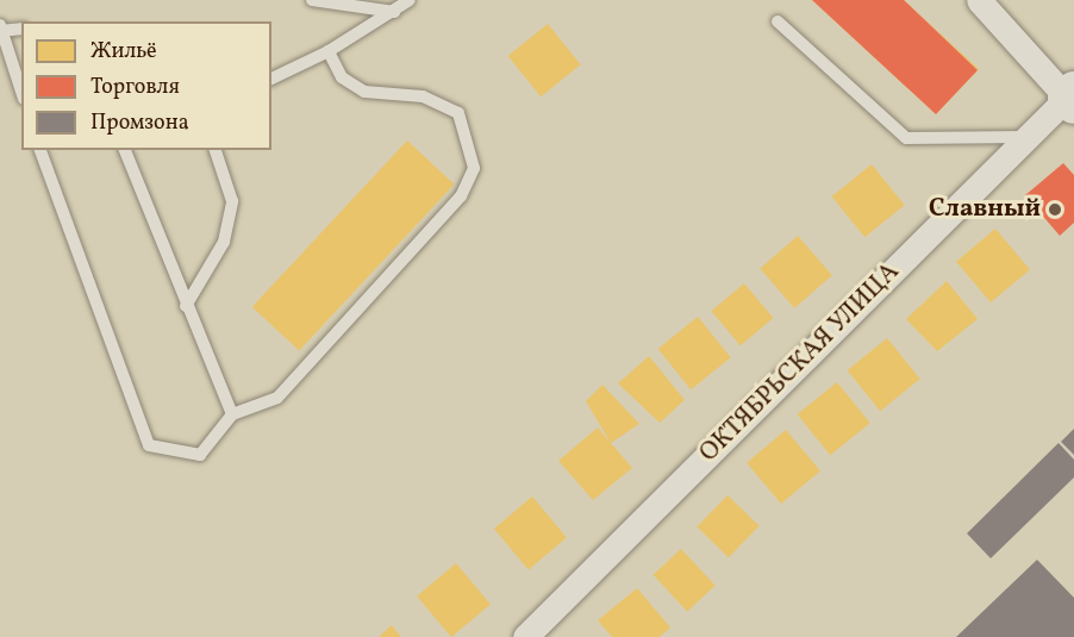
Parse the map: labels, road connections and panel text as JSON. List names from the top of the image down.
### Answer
{
  "streets": {
    "street": ["ОКТЯБРЬСКАЯ УЛИЦА"]
  },
  "places": ["Славный"],
  "legend": ["Жильё", "Торговля", "Промзона"]
}
